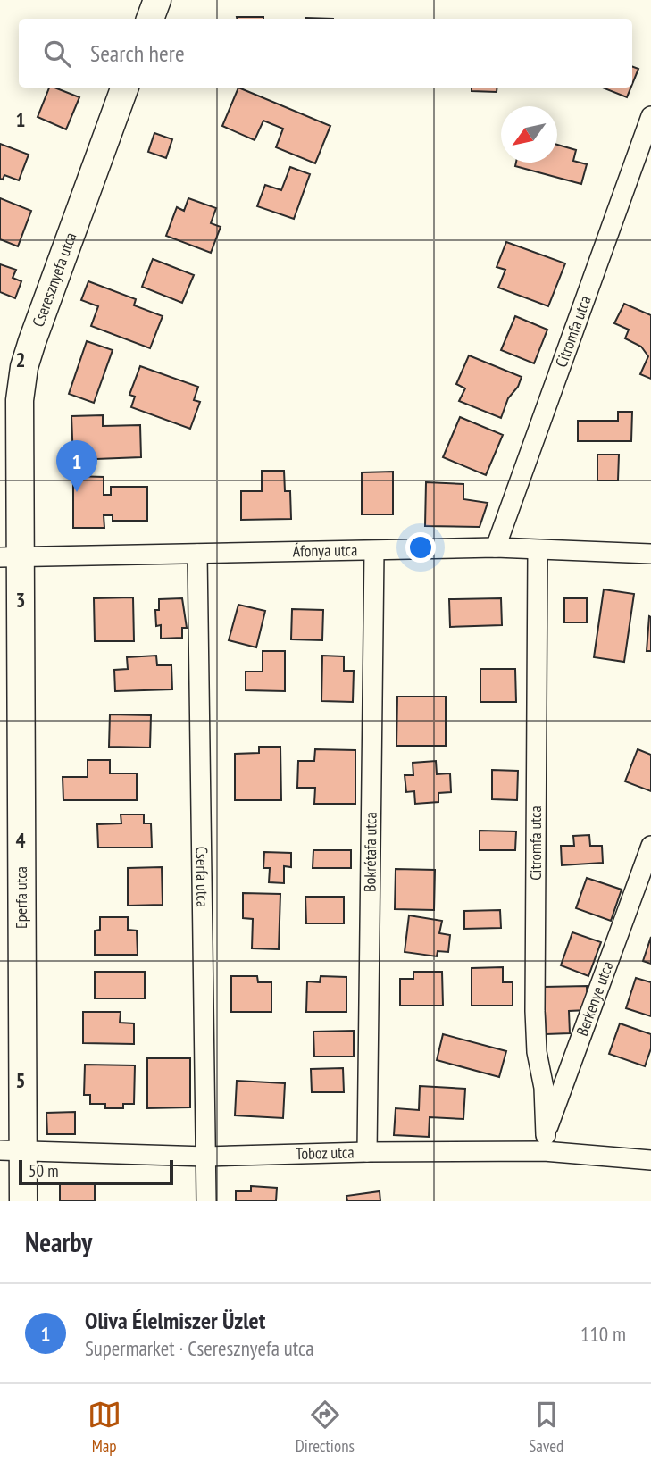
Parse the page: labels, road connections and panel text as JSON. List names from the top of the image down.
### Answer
{
  "streets": {
    "street": [
      "Cseresznyefa utca",
      "Citromfa utca",
      "Áfonya utca",
      "Bokrétafa utca",
      "Cserfa utca",
      "Eperfa utca",
      "Berkenye utca",
      "Toboz utca"
    ]
  },
  "crossings": [
    ["Cseresznyefa utca", "Áfonya utca"],
    ["Cseresznyefa utca", "Eperfa utca"],
    ["Citromfa utca", "Áfonya utca"],
    ["Citromfa utca", "Berkenye utca"],
    ["Citromfa utca", "Toboz utca"],
    ["Áfonya utca", "Bokrétafa utca"],
    ["Áfonya utca", "Cserfa utca"],
    ["Áfonya utca", "Eperfa utca"],
    ["Bokrétafa utca", "Toboz utca"],
    ["Cserfa utca", "Toboz utca"],
    ["Eperfa utca", "Toboz utca"],
    ["Berkenye utca", "Toboz utca"]
  ],
  "scale_bar": "50 m",
  "north": "bottom left",
  "page": {
    "search": "Search here",
    "pins": "1",
    "scale": "50 m",
    "heading": "Nearby",
    "list": [
      {
        "mark": "1",
        "name": "Oliva Élelmiszer Üzlet",
        "note": "Supermarket · Cseresznyefa utca",
        "value": "110 m"
      }
    ],
    "nav": ["Map", "Directions", "Saved"]
  },
  "grid": {
    "rows": [
      "1",
      "2",
      "3",
      "4",
      "5"
    ]
  }
}
